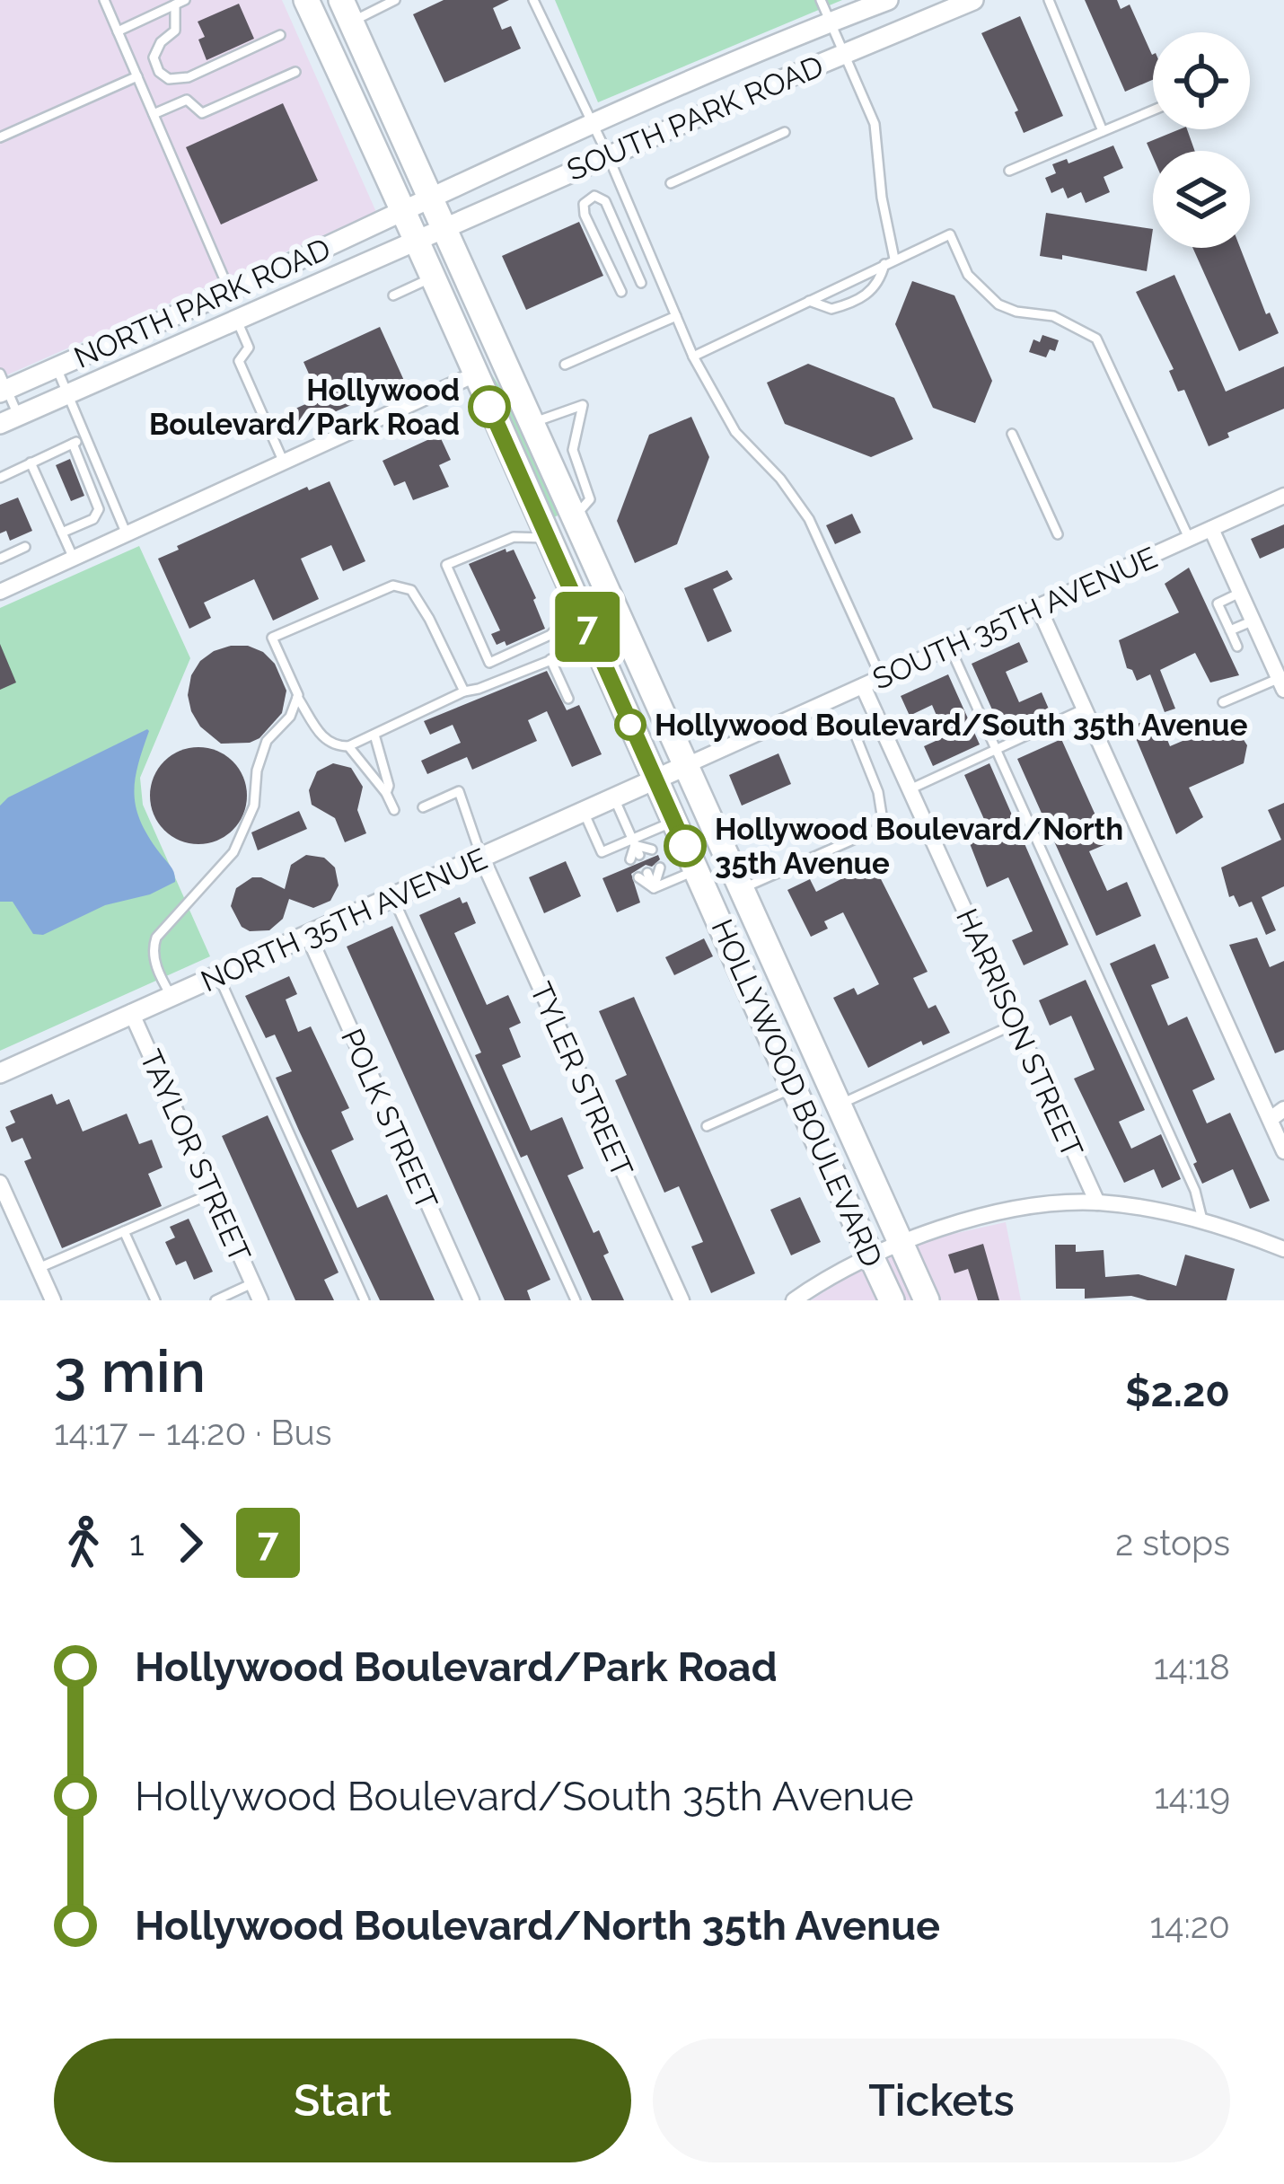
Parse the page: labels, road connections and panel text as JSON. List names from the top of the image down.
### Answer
{
  "streets": {
    "highway": ["HOLLYWOOD BOULEVARD"],
    "street": [
      "SOUTH PARK ROAD",
      "NORTH PARK ROAD",
      "SOUTH 35TH AVENUE",
      "NORTH 35TH AVENUE",
      "HARRISON STREET",
      "TYLER STREET",
      "POLK STREET",
      "TAYLOR STREET"
    ]
  },
  "crossings": [
    ["SOUTH PARK ROAD", "NORTH PARK ROAD"],
    ["SOUTH PARK ROAD", "HOLLYWOOD BOULEVARD"],
    ["NORTH PARK ROAD", "HOLLYWOOD BOULEVARD"],
    ["SOUTH 35TH AVENUE", "NORTH 35TH AVENUE"],
    ["SOUTH 35TH AVENUE", "HARRISON STREET"],
    ["SOUTH 35TH AVENUE", "HOLLYWOOD BOULEVARD"],
    ["NORTH 35TH AVENUE", "TYLER STREET"],
    ["NORTH 35TH AVENUE", "HOLLYWOOD BOULEVARD"],
    ["NORTH 35TH AVENUE", "POLK STREET"],
    ["NORTH 35TH AVENUE", "TAYLOR STREET"]
  ],
  "places": ["Hollywood Boulevard/Park Road", "Hollywood Boulevard/South 35th Avenue", "Hollywood Boulevard/North 35th Avenue"],
  "lines": ["bus line 7"],
  "page": {
    "on_map": "7",
    "heading": ["3 min", "14:17 – 14:20 · Bus", "$2.20"],
    "legs": ["1", "7", "2 stops"],
    "list": [
      {
        "name": "Hollywood Boulevard/Park Road",
        "value": "14:18"
      },
      {
        "name": "Hollywood Boulevard/South 35th Avenue",
        "value": "14:19"
      },
      {
        "name": "Hollywood Boulevard/North 35th Avenue",
        "value": "14:20"
      }
    ],
    "buttons": ["Start", "Tickets"]
  }
}
